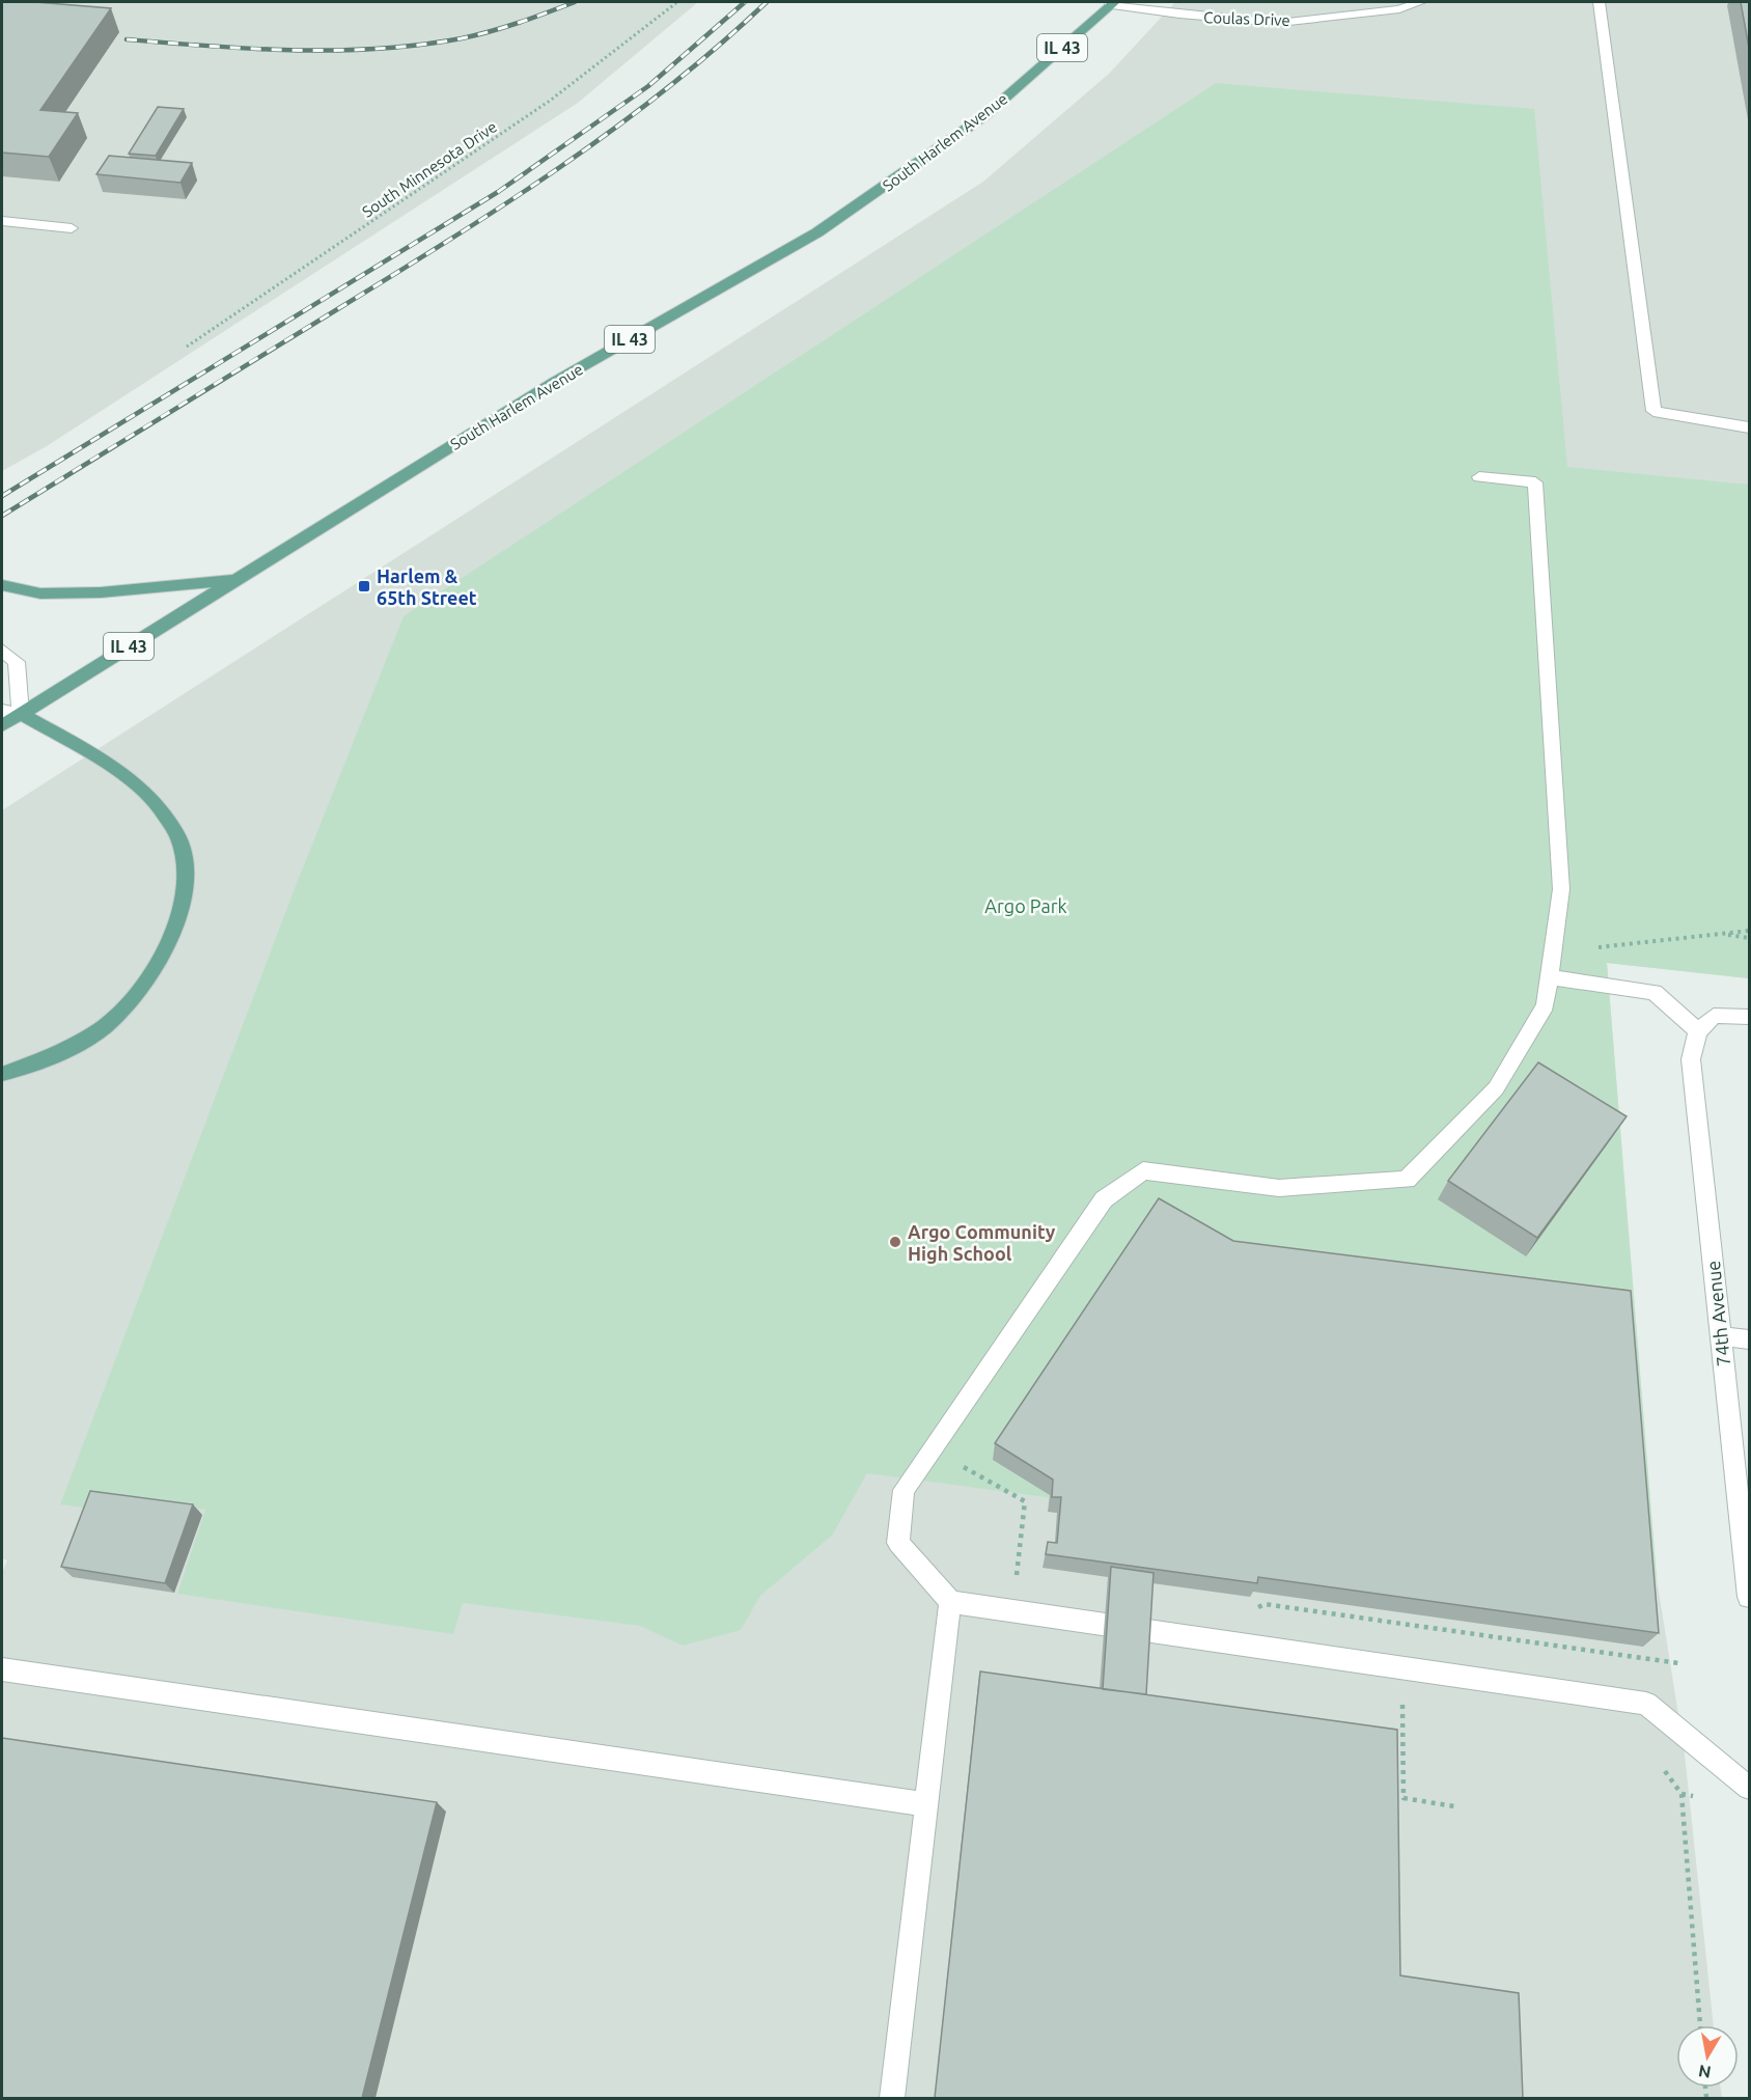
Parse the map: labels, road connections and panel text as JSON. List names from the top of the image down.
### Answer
{
  "streets": {
    "main road": ["IL 43", "South Harlem Avenue"],
    "street": ["Coulas Drive", "74th Avenue"],
    "path": ["South Minnesota Drive"]
  },
  "crossings": [
    ["Coulas Drive", "South Harlem Avenue"]
  ],
  "parks": ["Argo Park"],
  "places": {
    "transit": ["Harlem & 65th Street"],
    "other": ["Argo Community High School"]
  },
  "north": "bottom"
}
